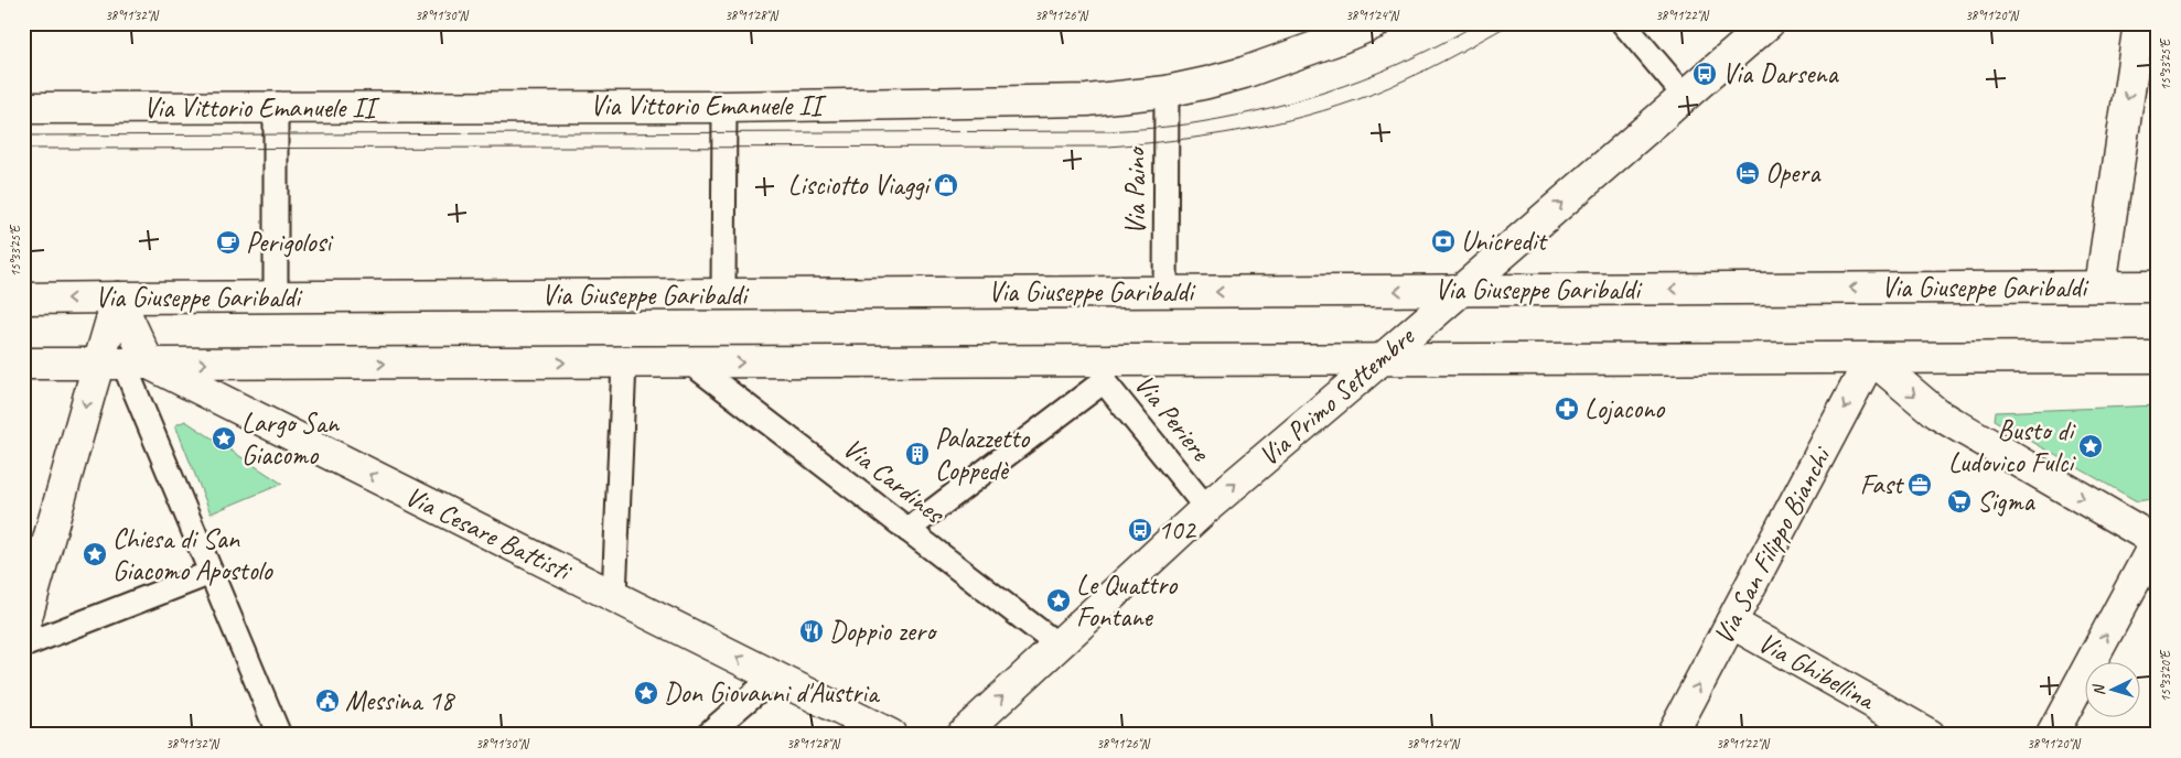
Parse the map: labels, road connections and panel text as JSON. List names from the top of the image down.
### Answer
{
  "streets": {
    "street": [
      "Via Vittorio Emanuele II",
      "Via Paino",
      "Via Giuseppe Garibaldi",
      "Via Primo Settembre",
      "Via Periere",
      "Via Cardines",
      "Via Cesare Battisti",
      "Via San Filippo Bianchi",
      "Via Ghibellina"
    ]
  },
  "crossings": [
    ["Via Vittorio Emanuele II", "Via Paino"],
    ["Via Paino", "Via Giuseppe Garibaldi"],
    ["Via Giuseppe Garibaldi", "Via Primo Settembre"],
    ["Via Primo Settembre", "Via Periere"],
    ["Via Primo Settembre", "Via Cardines"],
    ["Via San Filippo Bianchi", "Via Ghibellina"]
  ],
  "one_way": ["Via Primo Settembre"],
  "places": {
    "bus stop": ["Via Darsena", "102"],
    "hotel": ["Opera"],
    "shop": ["Lisciotto Viaggi"],
    "bank": ["Unicredit"],
    "cafe": ["Perigolosi"],
    "pharmacy": ["Lojacono"],
    "place": [
      "Largo San Giacomo",
      "Busto di Ludovico Fulci",
      "Chiesa di San Giacomo Apostolo",
      "Le Quattro Fontane",
      "Don Giovanni d'Austria"
    ],
    "building": ["Palazzetto Coppedè"],
    "office": ["Fast"],
    "supermarket": ["Sigma"],
    "restaurant": ["Doppio zero"],
    "public building": ["Messina 18"]
  },
  "north": "left",
  "coordinates": [
    "38°11'32\"N",
    "38°11'30\"N",
    "38°11'28\"N",
    "38°11'26\"N",
    "38°11'24\"N",
    "38°11'22\"N",
    "38°11'20\"N",
    "15°33'25\"E",
    "15°33'20\"E"
  ]
}
